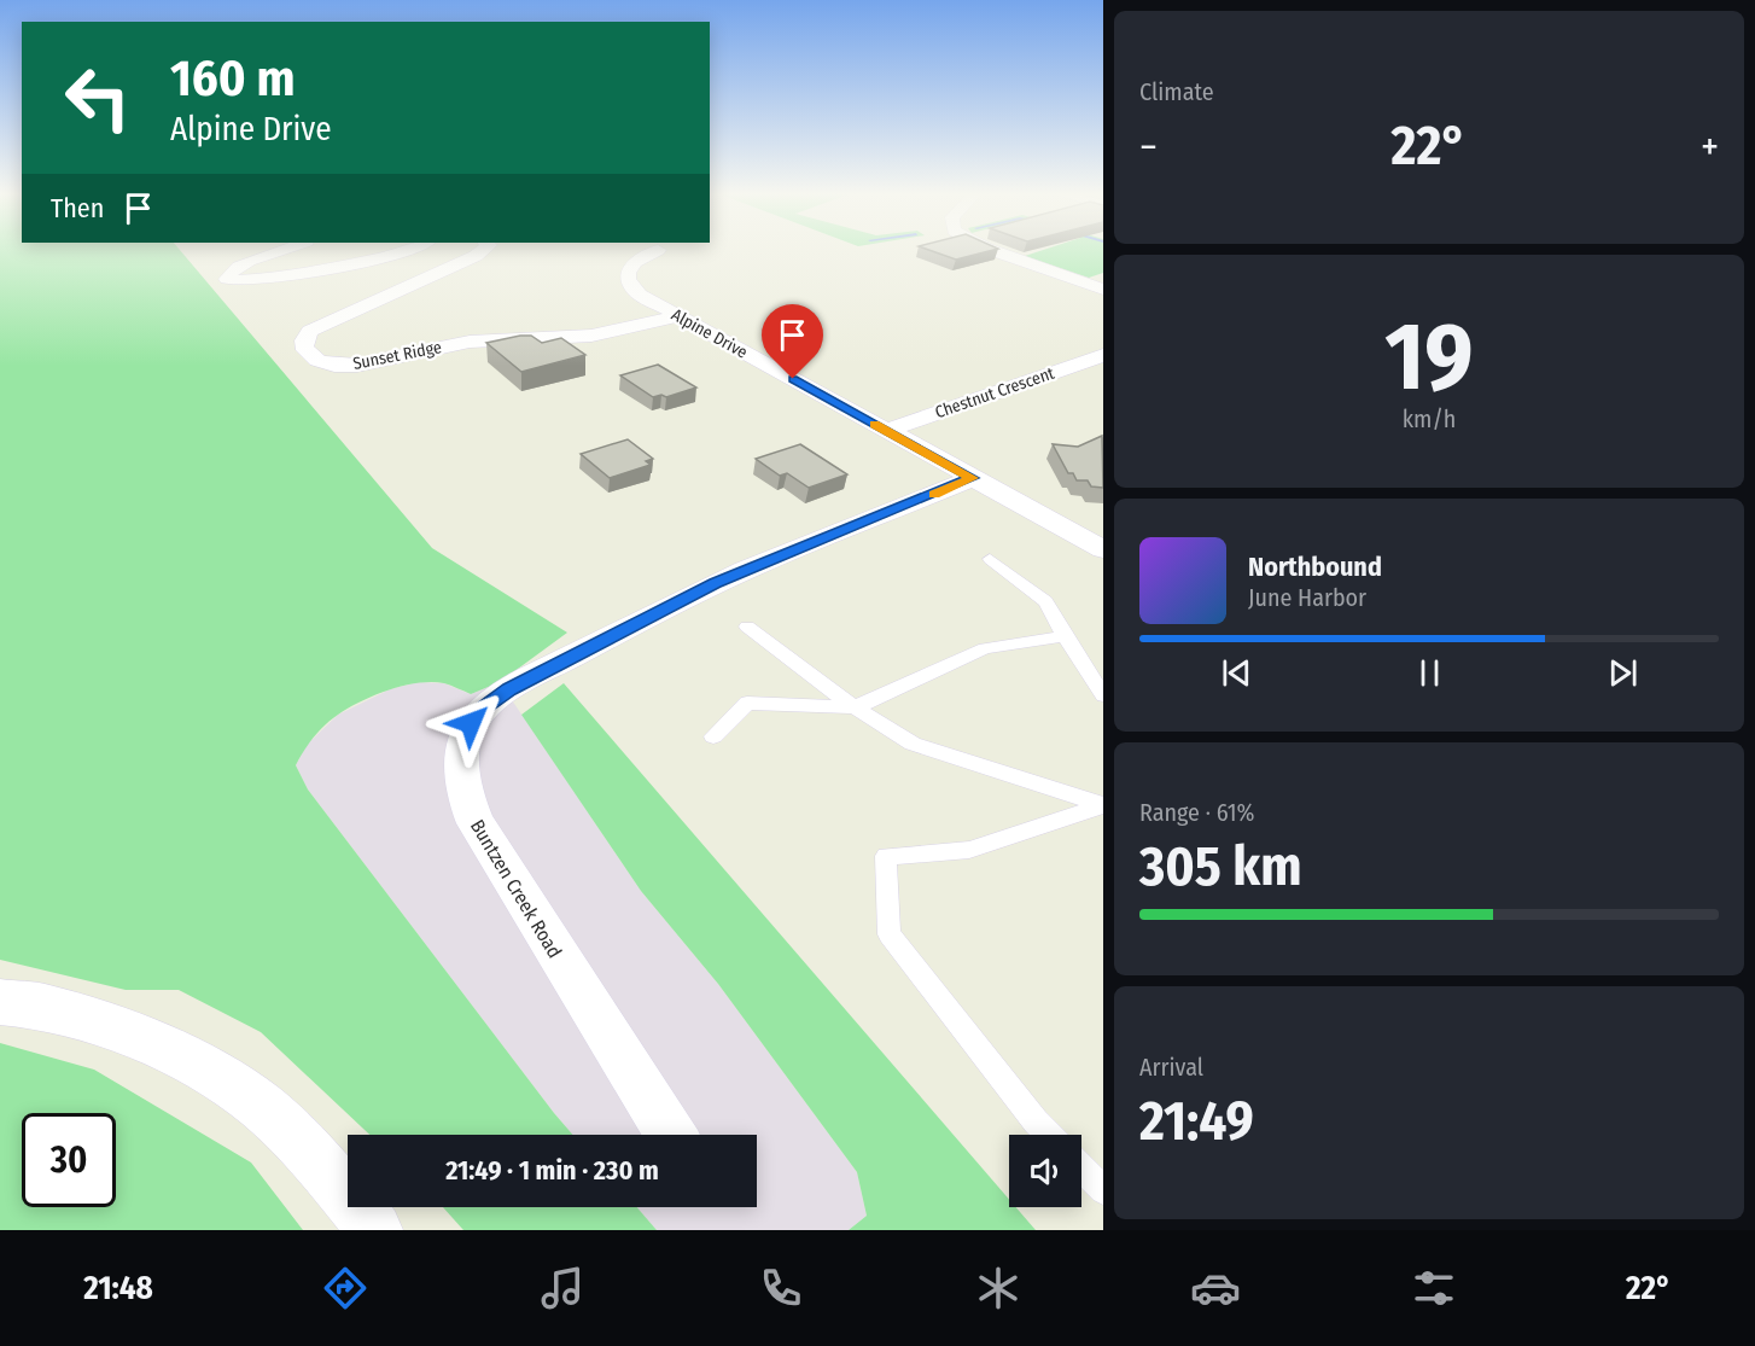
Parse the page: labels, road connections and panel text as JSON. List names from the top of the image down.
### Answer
{
  "streets": {
    "street": [
      "Alpine Drive",
      "Sunset Ridge",
      "Chestnut Crescent",
      "Buntzen Creek Road"
    ]
  },
  "crossings": [
    ["Alpine Drive", "Sunset Ridge"],
    ["Alpine Drive", "Chestnut Crescent"],
    ["Alpine Drive", "Buntzen Creek Road"]
  ],
  "page": {
    "tile": [
      "Climate",
      ["19", "km/h"],
      ["Range · 61%", "305 km"],
      ["Arrival", "21:49"]
    ],
    "turn": ["160 m", "Alpine Drive"],
    "heat": ["−", "22°", "+"],
    "then": "Then",
    "song": ["Northbound", "June Harbor"],
    "limit": "30",
    "trip": "21:49 · 1 min · 230 m",
    "tabs": ["21:48", "22°"]
  }
}
